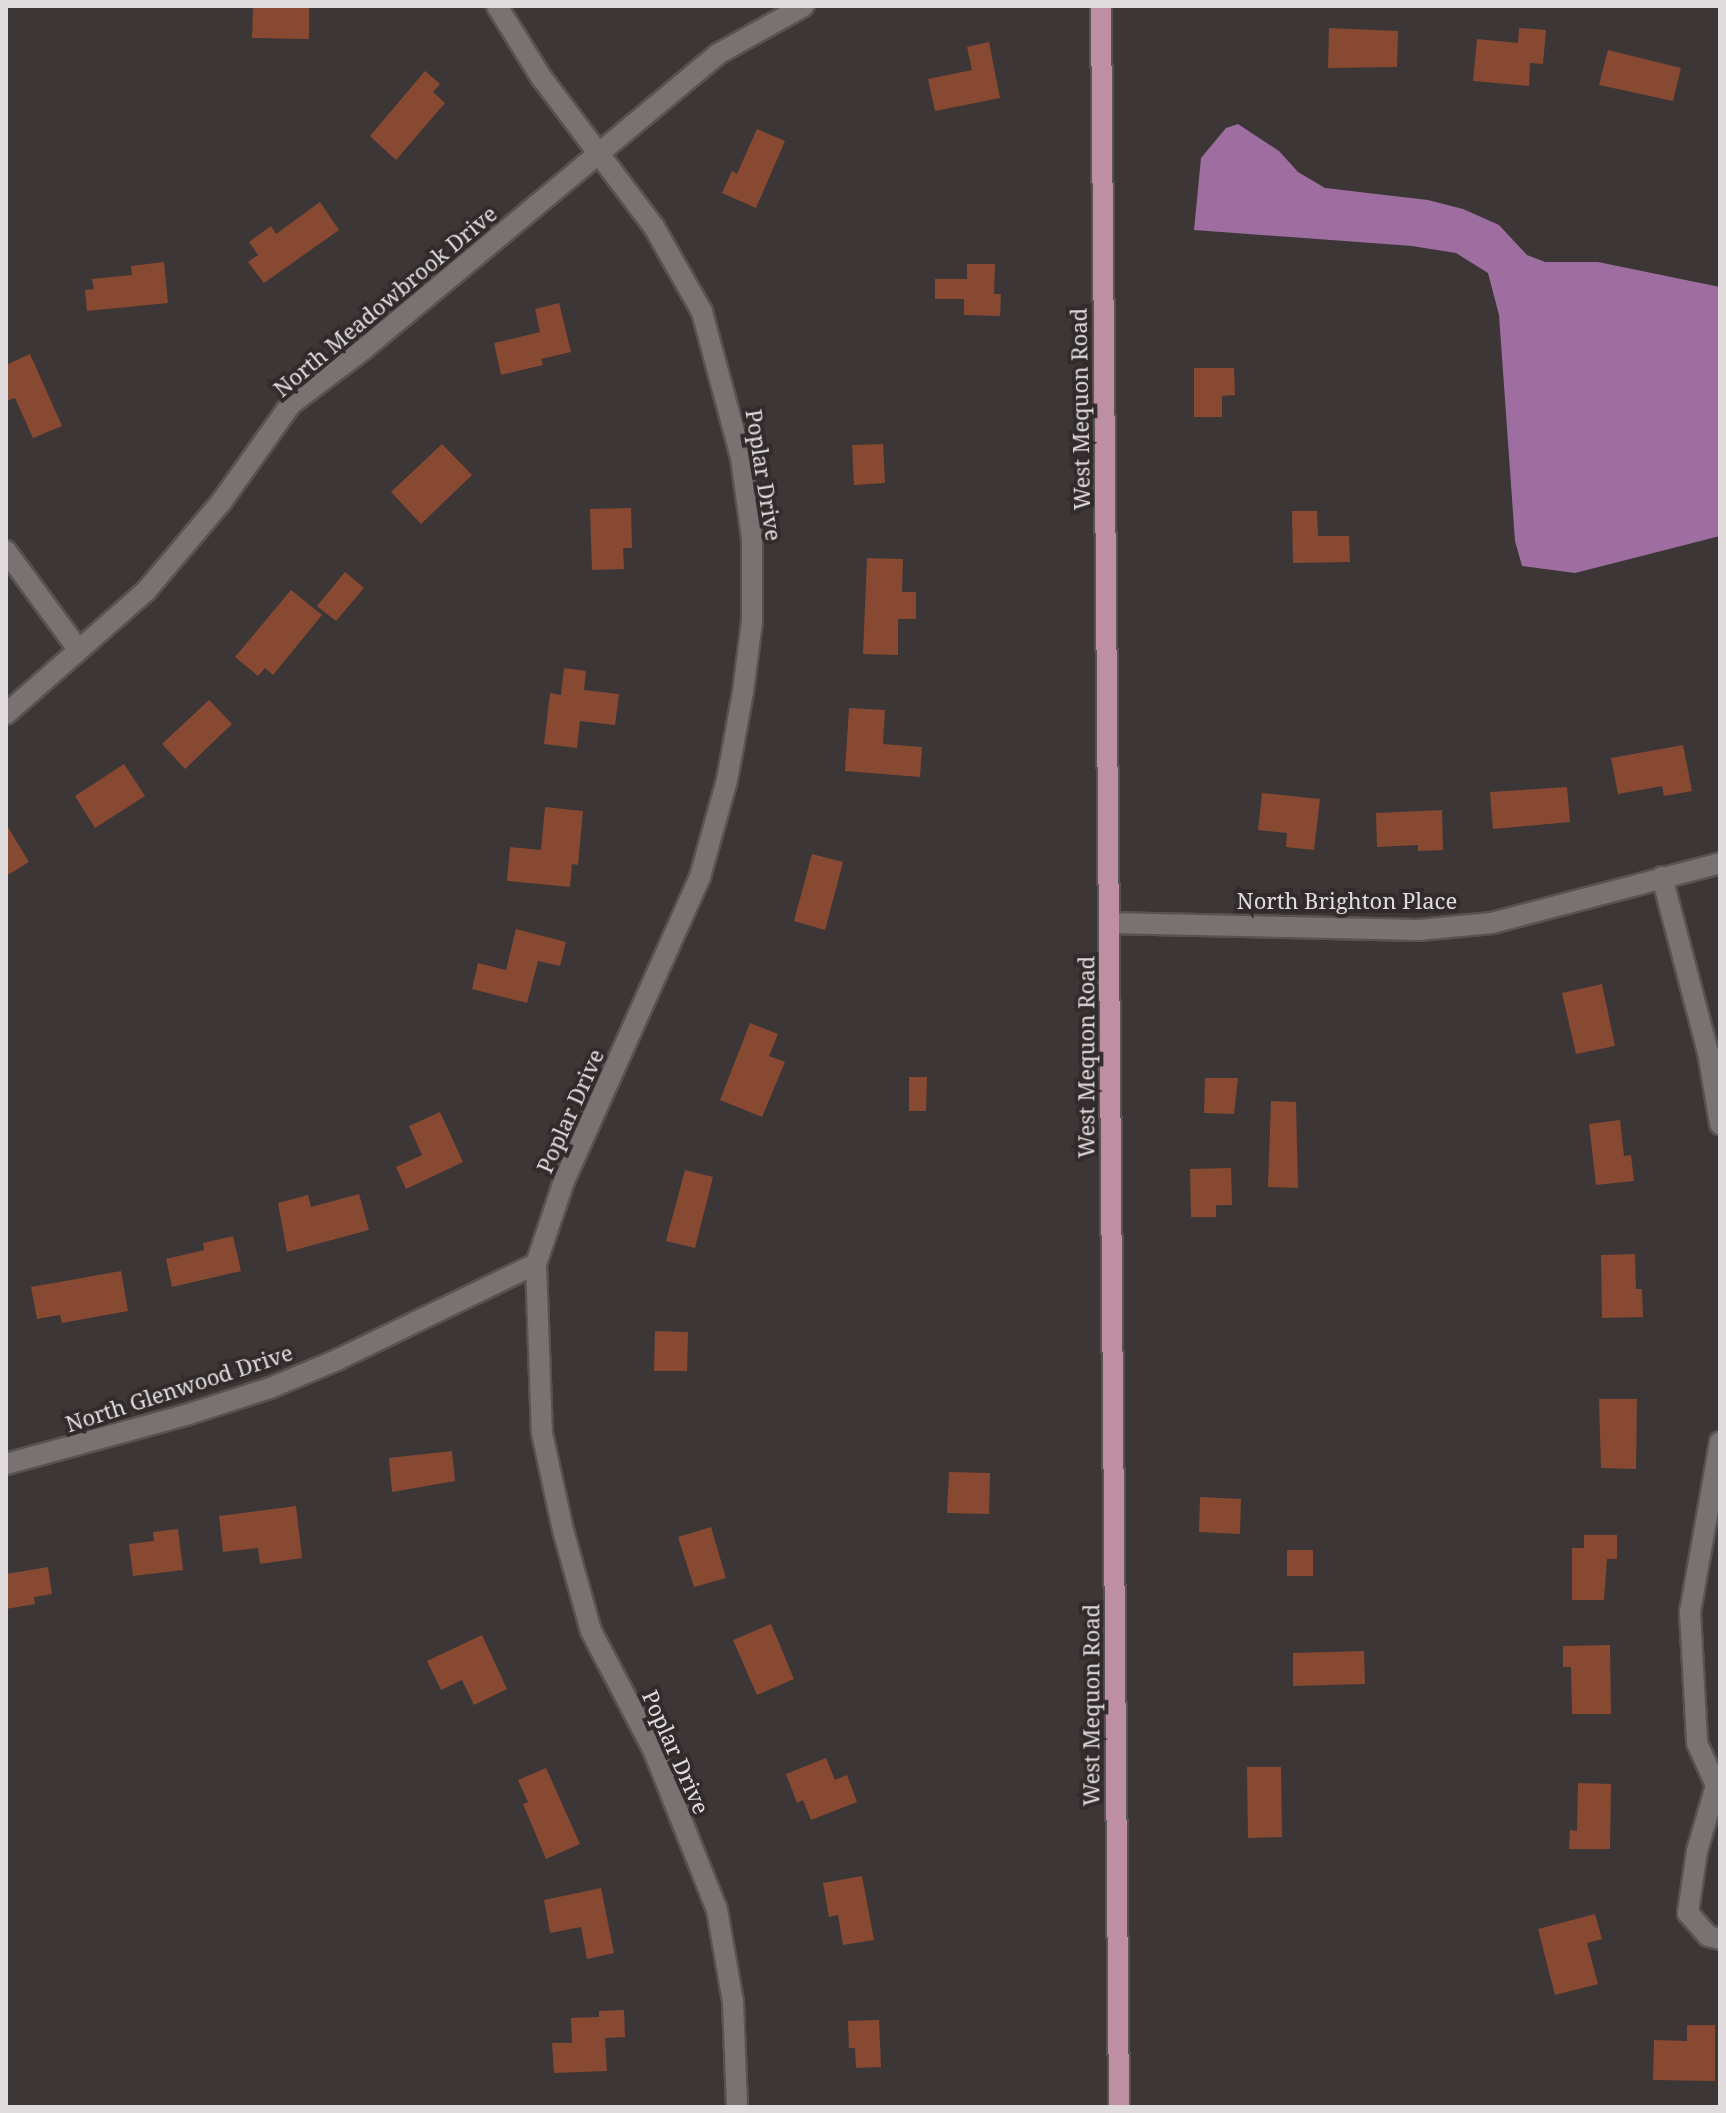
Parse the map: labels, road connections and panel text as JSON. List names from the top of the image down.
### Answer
{
  "streets": {
    "main road": ["West Mequon Road"],
    "street": [
      "North Meadowbrook Drive",
      "Poplar Drive",
      "North Brighton Place",
      "North Glenwood Drive"
    ]
  },
  "crossings": [
    ["North Meadowbrook Drive", "Poplar Drive"],
    ["West Mequon Road", "North Brighton Place"],
    ["Poplar Drive", "North Glenwood Drive"]
  ]
}
